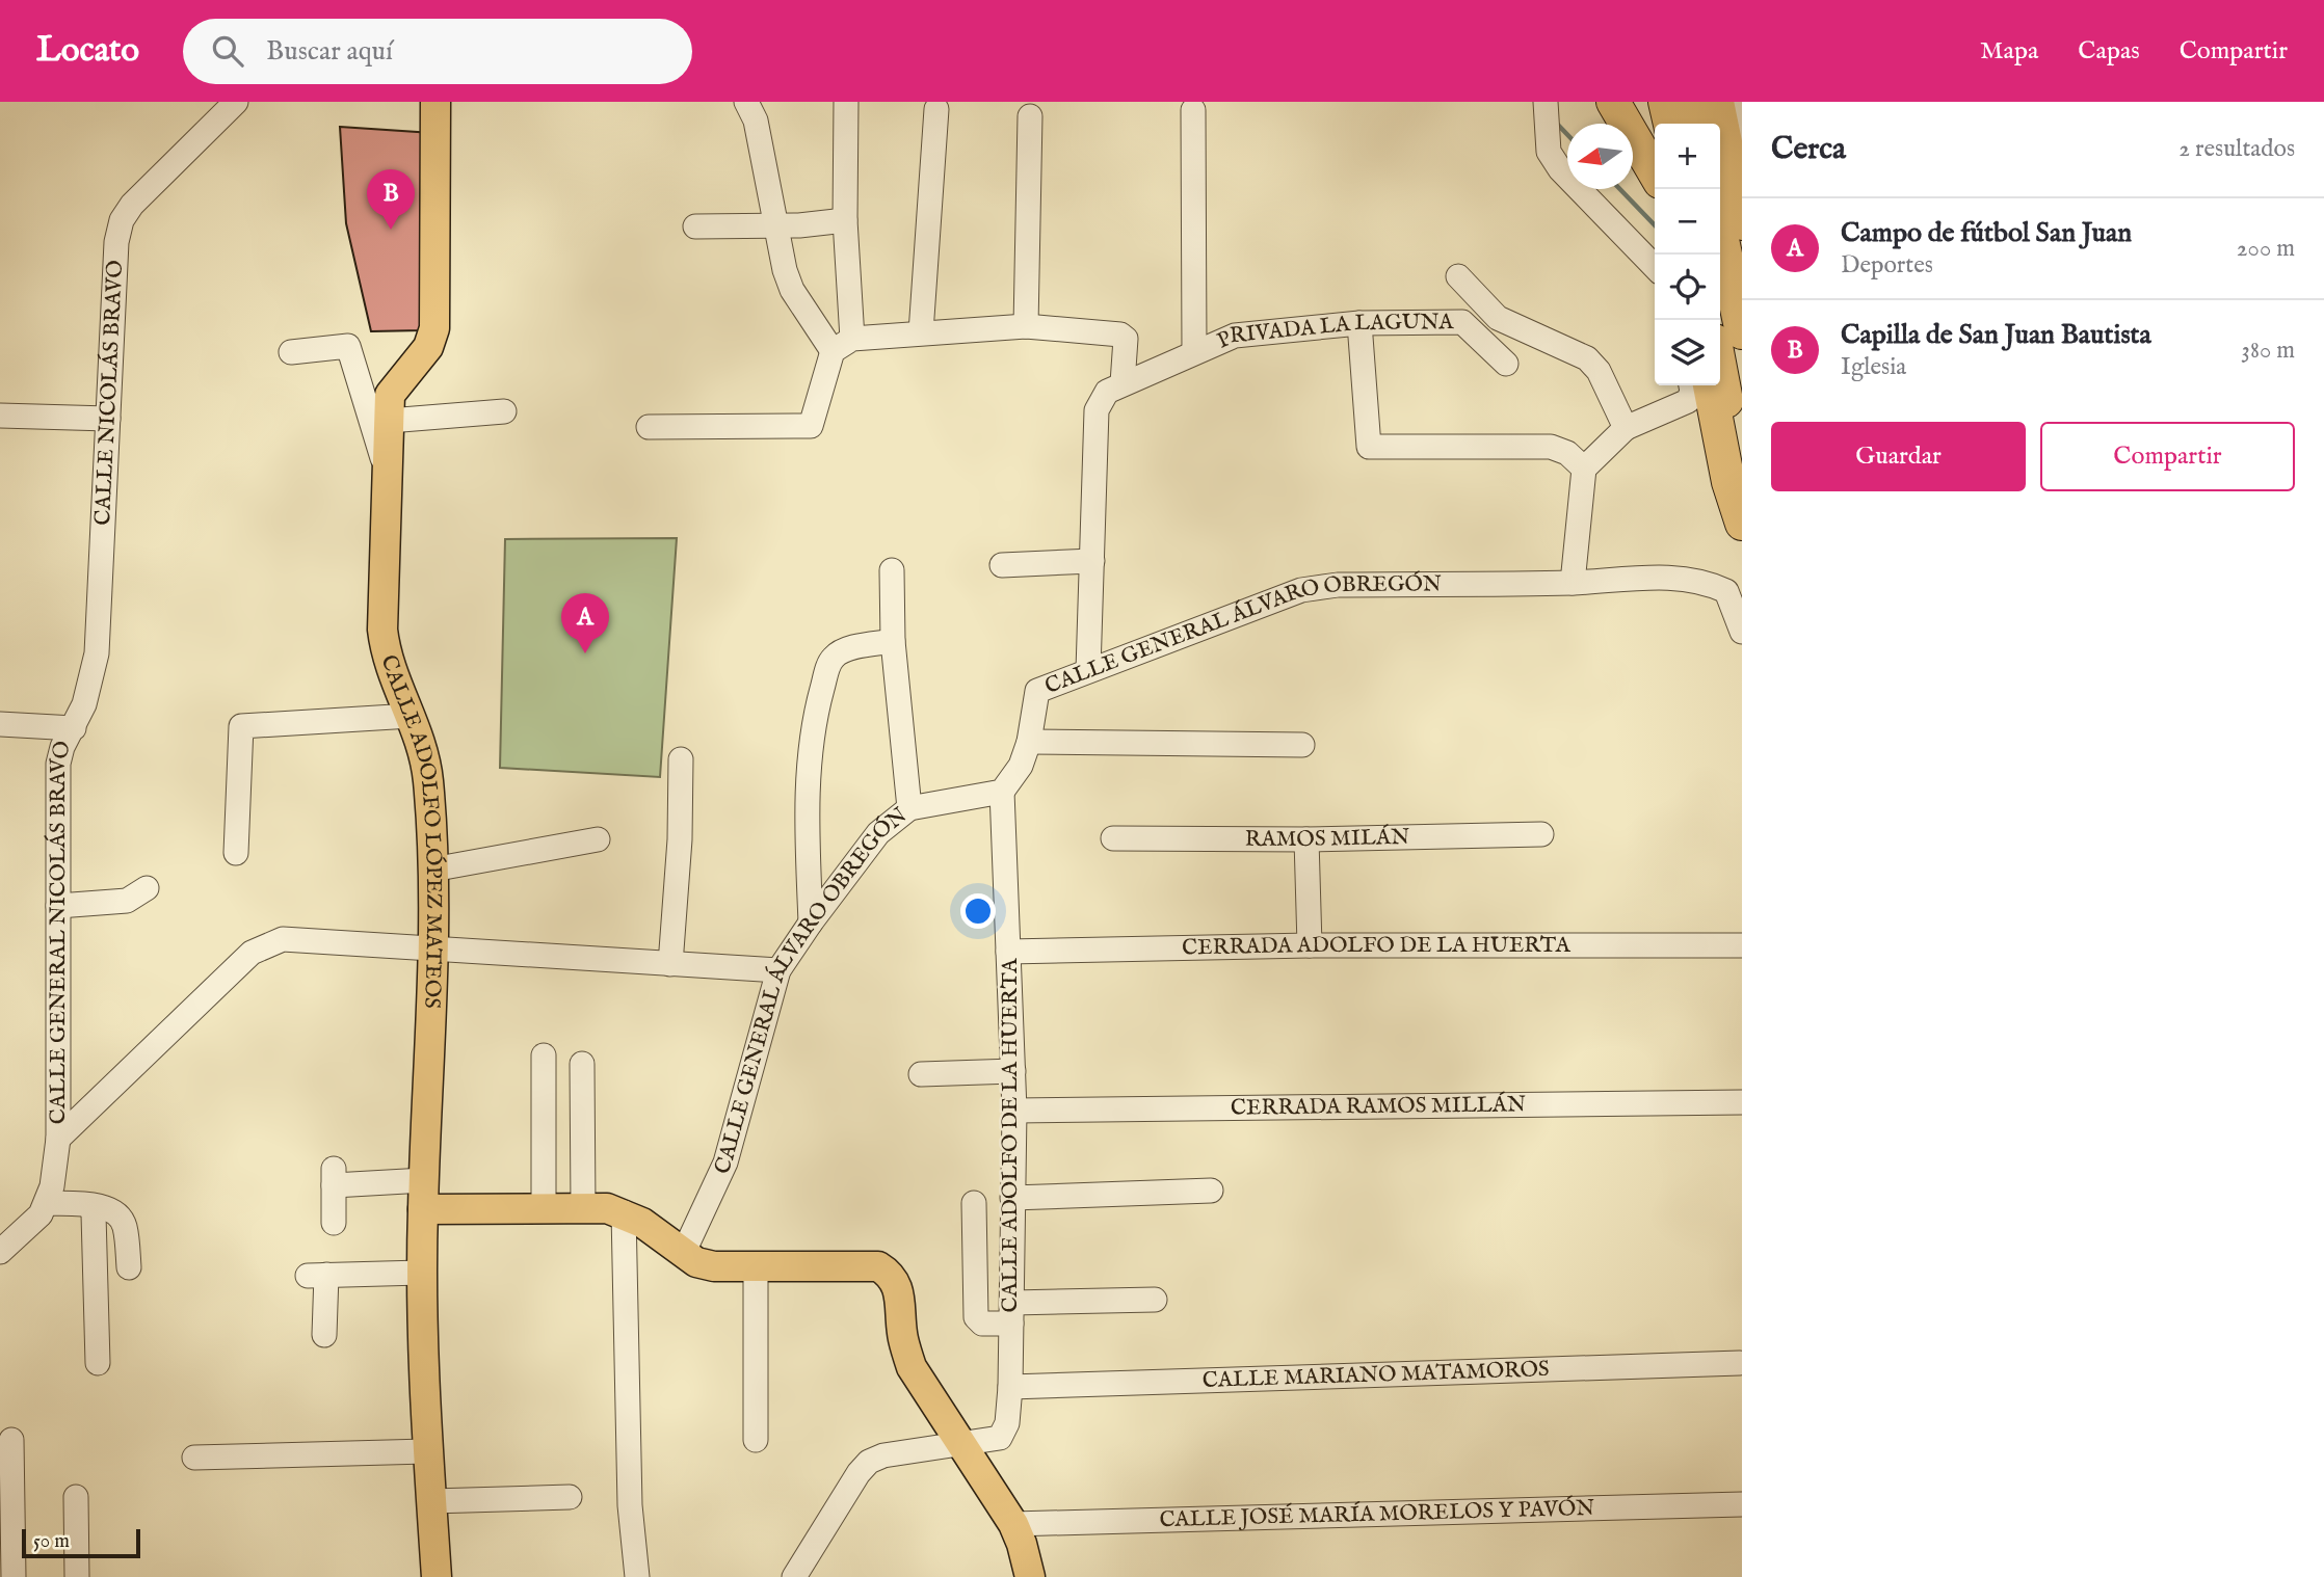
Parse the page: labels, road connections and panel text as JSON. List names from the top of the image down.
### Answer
{
  "streets": {
    "main road": ["CALLE ADOLFO LÓPEZ MATEOS"],
    "street": [
      "PRIVADA LA LAGUNA",
      "CALLE NICOLÁS BRAVO",
      "CALLE GENERAL ÁLVARO OBREGÓN",
      "RAMOS MILÁN",
      "CALLE GENERAL NICOLÁS BRAVO",
      "CERRADA ADOLFO DE LA HUERTA",
      "CERRADA RAMOS MILLÁN",
      "CALLE ADOLFO DE LA HUERTA",
      "CALLE MARIANO MATAMOROS",
      "CALLE JOSÉ MARÍA MORELOS Y PAVÓN"
    ]
  },
  "crossings": [
    ["PRIVADA LA LAGUNA", "CALLE GENERAL ÁLVARO OBREGÓN"],
    ["CALLE NICOLÁS BRAVO", "CALLE GENERAL NICOLÁS BRAVO"],
    ["CALLE GENERAL ÁLVARO OBREGÓN", "CALLE ADOLFO DE LA HUERTA"],
    ["CERRADA ADOLFO DE LA HUERTA", "CALLE ADOLFO DE LA HUERTA"],
    ["CERRADA RAMOS MILLÁN", "CALLE ADOLFO DE LA HUERTA"],
    ["CALLE ADOLFO DE LA HUERTA", "CALLE MARIANO MATAMOROS"]
  ],
  "scale_bar": "50 m",
  "north": "left",
  "page": {
    "header": "Locato",
    "search": "Buscar aquí",
    "nav": ["Mapa", "Capas", "Compartir"],
    "heading": ["Cerca", "2 resultados"],
    "map_buttons": ["+", "−"],
    "pins": ["B", "A"],
    "list": [
      {
        "mark": "A",
        "name": "Campo de fútbol San Juan",
        "note": "Deportes",
        "value": "200 m"
      },
      {
        "mark": "B",
        "name": "Capilla de San Juan Bautista",
        "note": "Iglesia",
        "value": "380 m"
      }
    ],
    "buttons": ["Guardar", "Compartir"],
    "scale": "50 m"
  }
}
